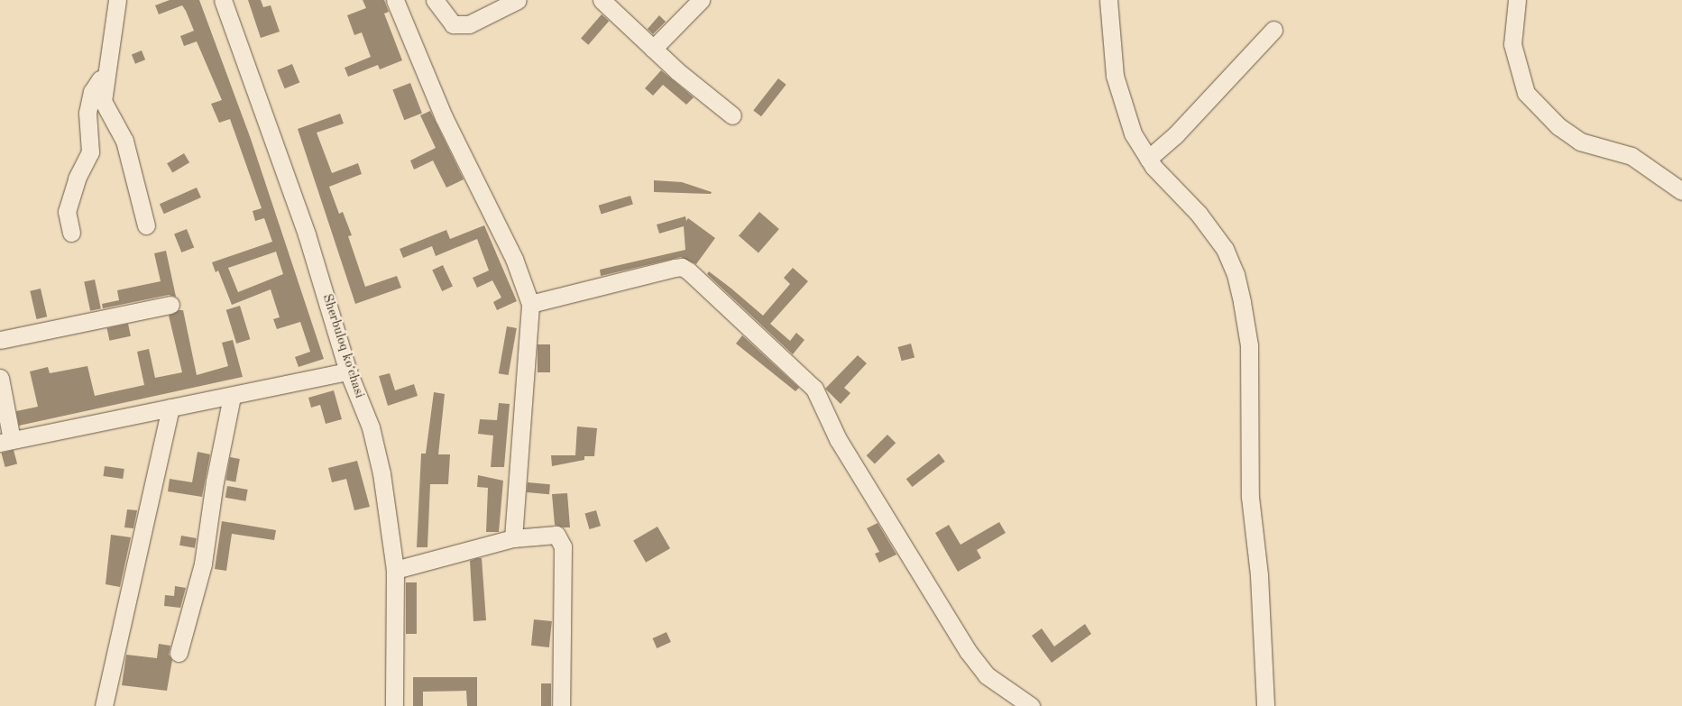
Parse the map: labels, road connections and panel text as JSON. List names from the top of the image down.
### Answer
{
  "streets": {
    "street": ["Sherbuloq koʻchasi"]
  }
}
